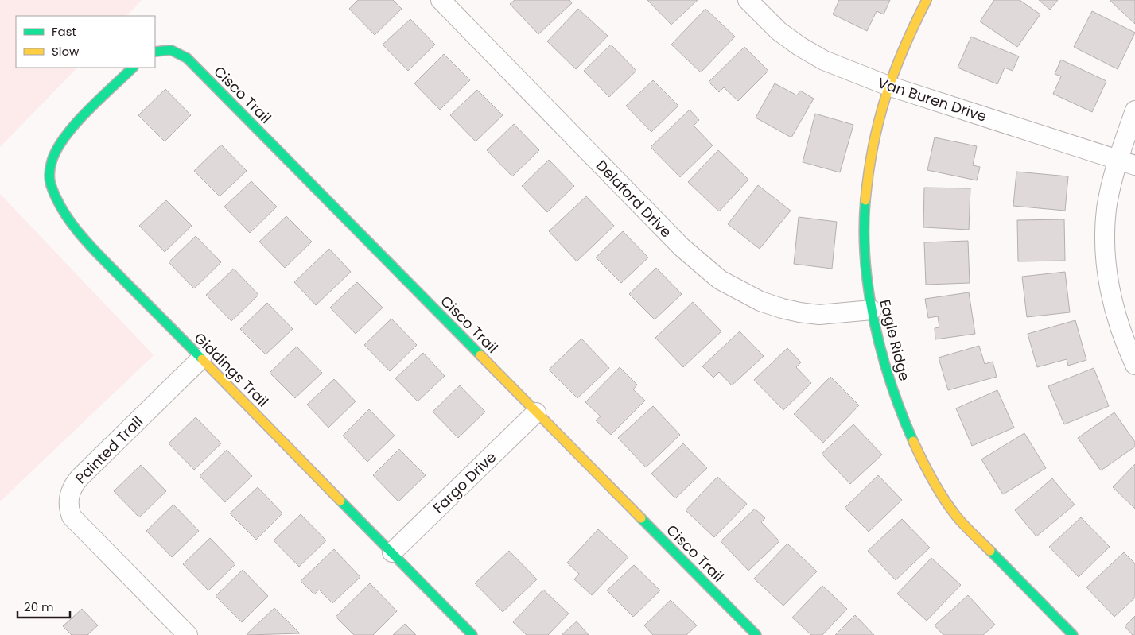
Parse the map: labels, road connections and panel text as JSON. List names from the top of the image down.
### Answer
{
  "streets": {
    "street": [
      "Cisco Trail",
      "Van Buren Drive",
      "Delaford Drive",
      "Eagle Ridge",
      "Giddings Trail",
      "Painted Trail",
      "Fargo Drive"
    ]
  },
  "crossings": [
    ["Cisco Trail", "Fargo Drive"],
    ["Van Buren Drive", "Eagle Ridge"],
    ["Delaford Drive", "Eagle Ridge"],
    ["Giddings Trail", "Painted Trail"],
    ["Giddings Trail", "Fargo Drive"]
  ],
  "legend": ["Fast", "Slow"],
  "scale_bar": "20 m"
}
